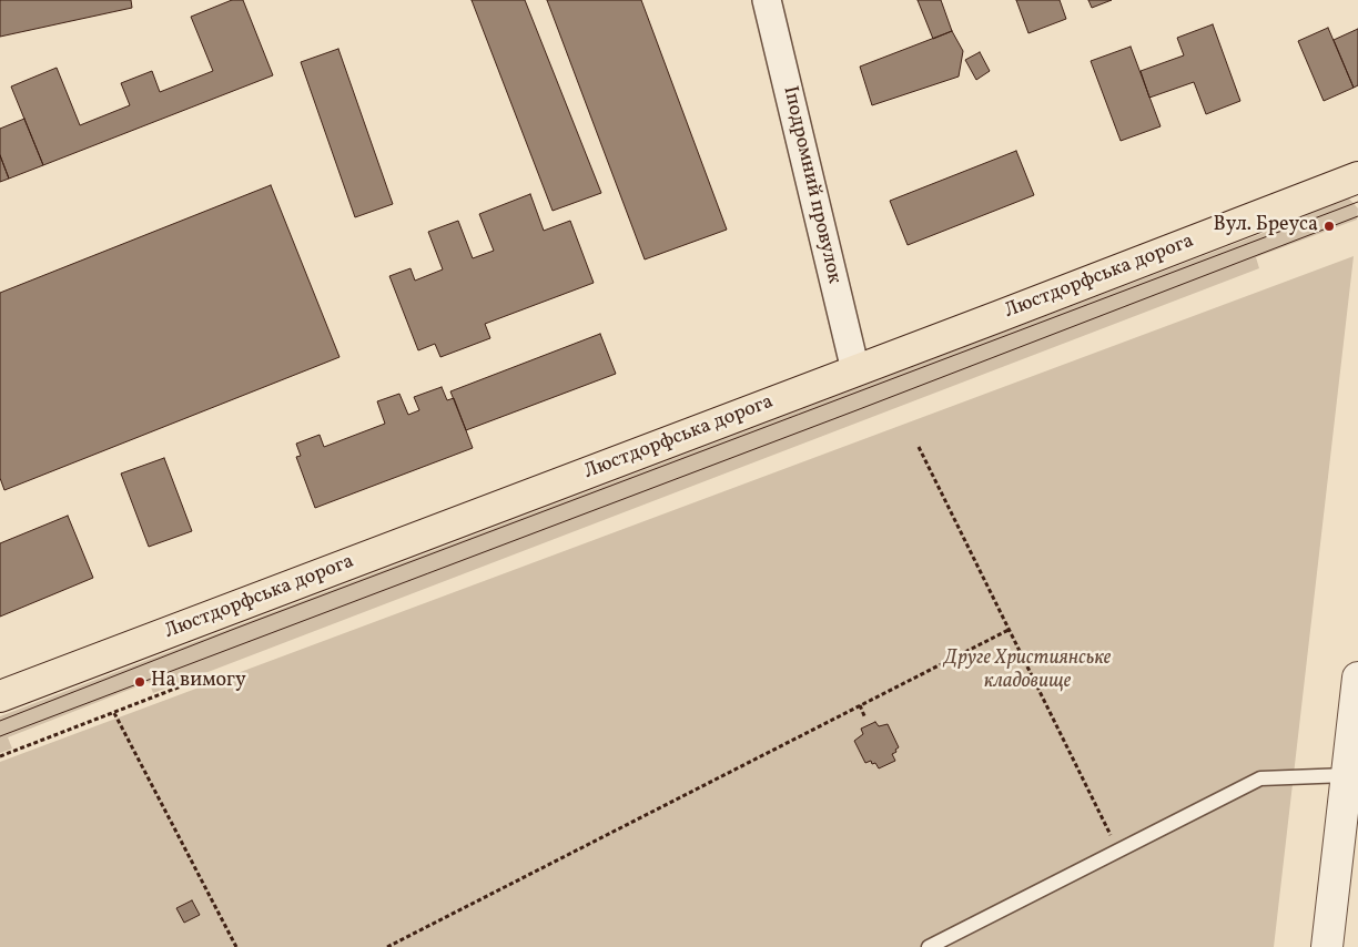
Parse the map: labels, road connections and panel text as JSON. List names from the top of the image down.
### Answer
{
  "streets": {
    "main road": ["Люстдорфська дорога"],
    "street": ["Іподромний провулок"]
  },
  "crossings": [
    ["Іподромний провулок", "Люстдорфська дорога"]
  ],
  "parks": ["Друге Християнське кладовище"],
  "places": ["Вул. Бреуса", "На вимогу"]
}
